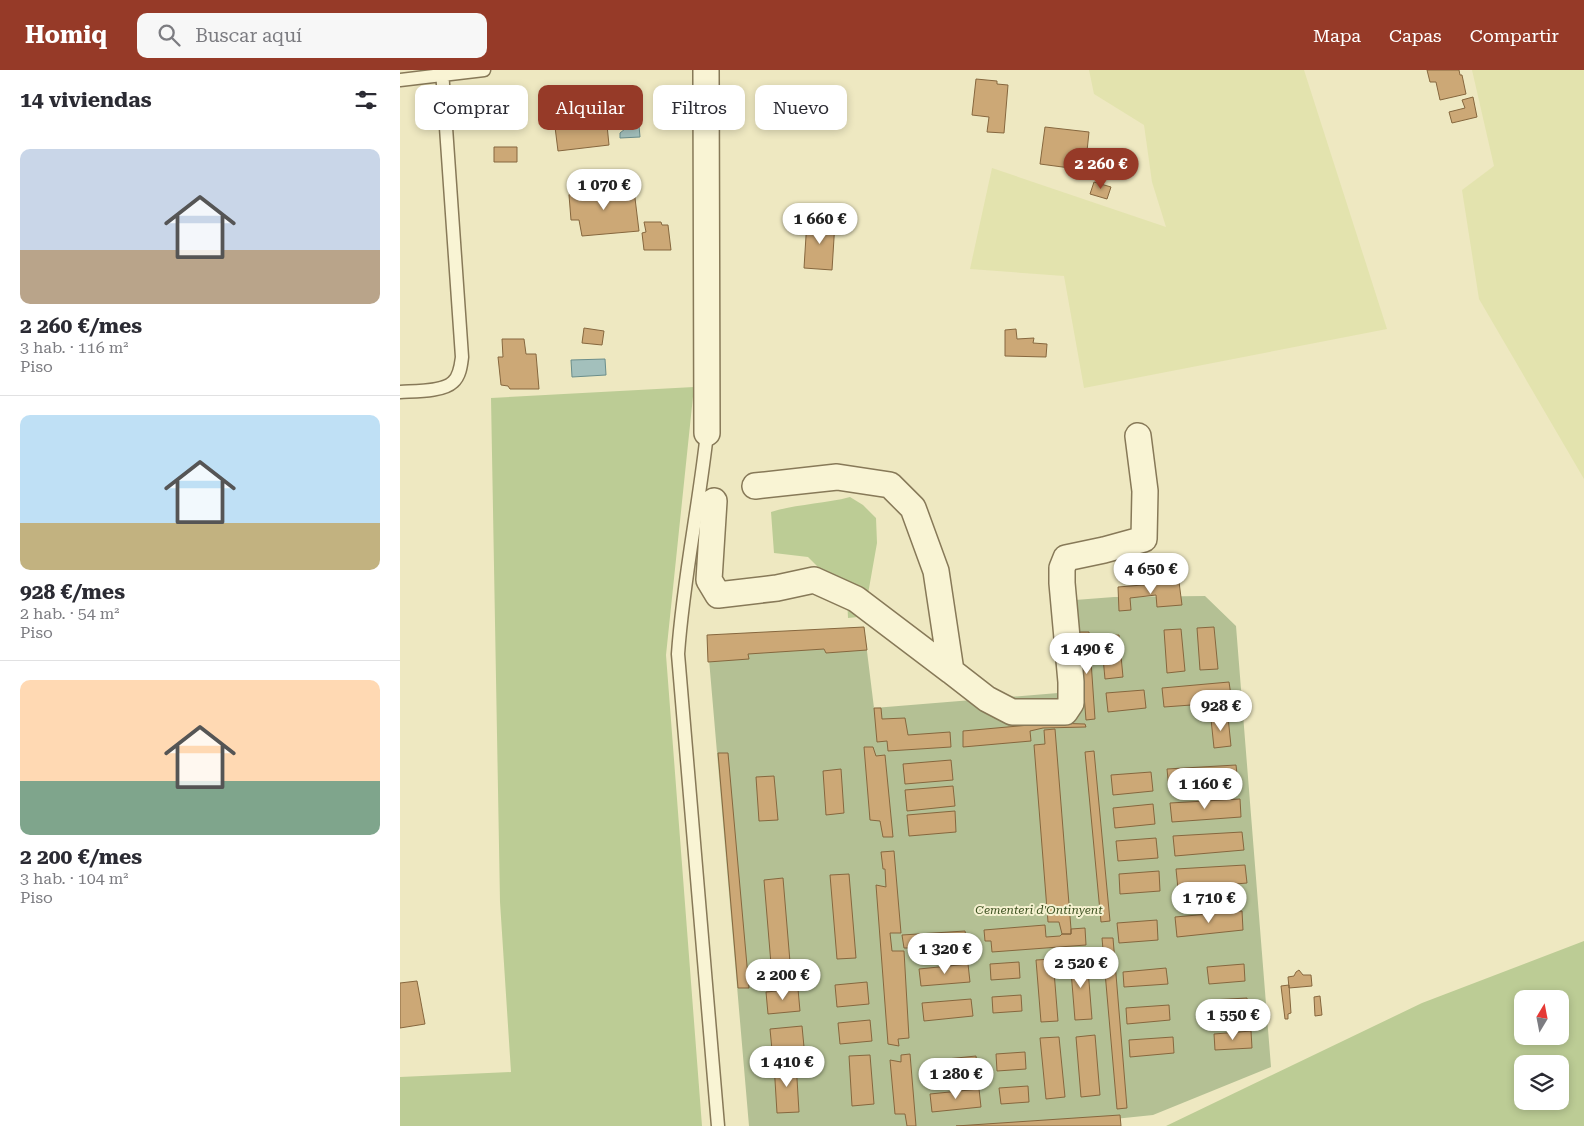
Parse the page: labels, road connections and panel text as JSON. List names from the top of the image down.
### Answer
{
  "parks": ["Cementeri d'Ontinyent"],
  "north": "top",
  "page": {
    "header": "Homiq",
    "search": "Buscar aquí",
    "nav": ["Mapa", "Capas", "Compartir"],
    "heading": "14 viviendas",
    "chip": [
      "Comprar",
      "Alquilar",
      "Filtros",
      "Nuevo"
    ],
    "list": [
      {
        "name": "2 260 €/mes",
        "note": "3 hab. · 116 m² · Piso"
      },
      {
        "name": "928 €/mes",
        "note": "2 hab. · 54 m² · Piso"
      },
      {
        "name": "2 200 €/mes",
        "note": "3 hab. · 104 m² · Piso"
      }
    ],
    "price": [
      "2 260 €",
      "1 070 €",
      "1 660 €",
      "4 650 €",
      "1 490 €",
      "928 €",
      "1 160 €",
      "1 710 €",
      "1 320 €",
      "2 520 €",
      "2 200 €",
      "1 550 €",
      "1 410 €",
      "1 280 €"
    ]
  }
}
